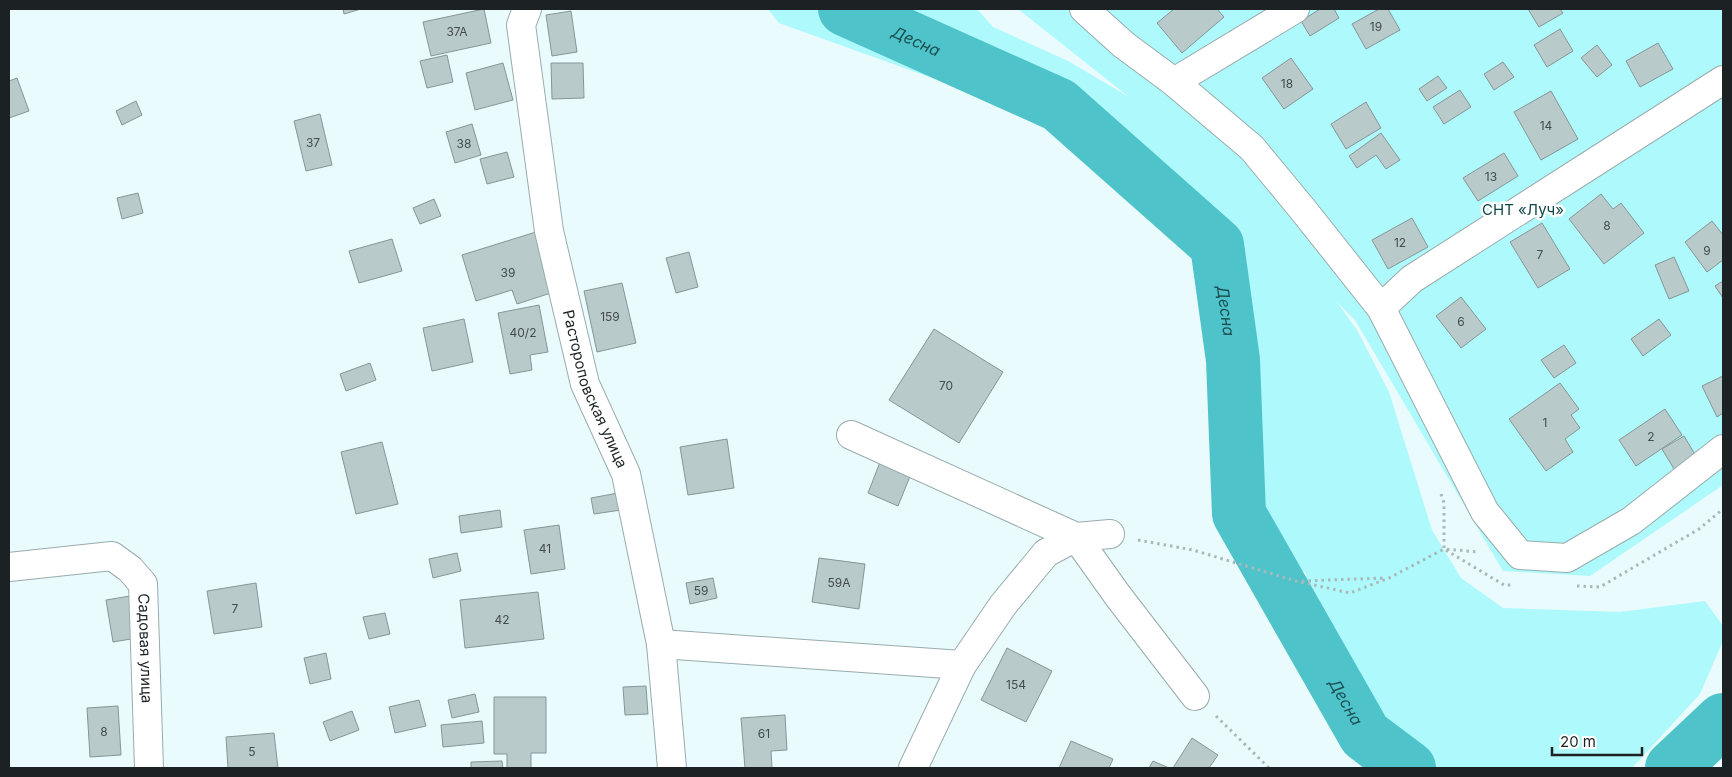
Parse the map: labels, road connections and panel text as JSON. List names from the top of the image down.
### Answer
{
  "streets": {
    "street": ["Растороповская улица", "Садовая улица"]
  },
  "water": ["Десна"],
  "parks": ["СНТ «Луч»"],
  "house_numbers": [
    "19",
    "37А",
    "18",
    "14",
    "37",
    "38",
    "13",
    "8",
    "12",
    "9",
    "7",
    "39",
    "159",
    "6",
    "40/2",
    "70",
    "1",
    "2",
    "41",
    "59А",
    "59",
    "7",
    "42",
    "154",
    "8",
    "61",
    "5"
  ],
  "scale_bar": "20 m"
}
